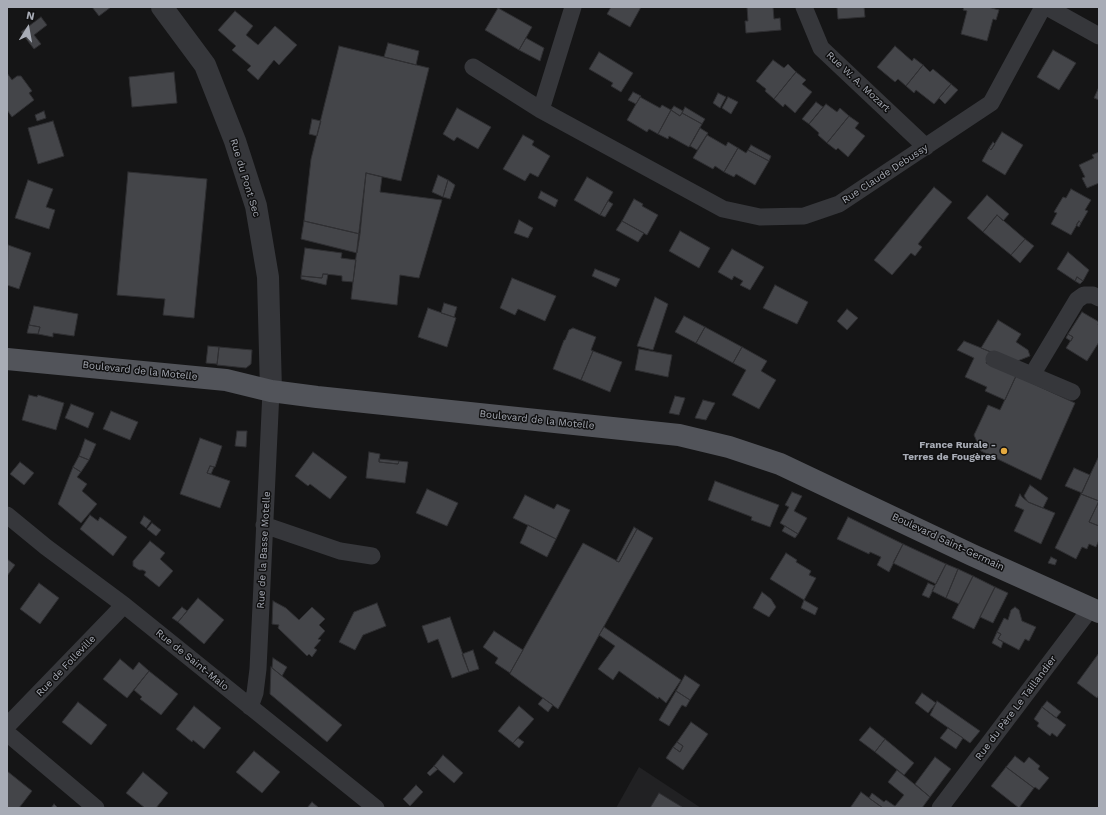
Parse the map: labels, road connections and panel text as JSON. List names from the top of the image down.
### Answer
{
  "streets": {
    "main road": ["Boulevard de la Motelle", "Boulevard Saint-Germain"],
    "street": [
      "Rue W. A. Mozart",
      "Rue Claude Debussy",
      "Rue du Pont Sec",
      "Rue de la Basse Motelle",
      "Rue de Saint-Malo",
      "Rue de Folleville",
      "Rue du Père Le Taillandier"
    ]
  },
  "crossings": [
    ["Rue W. A. Mozart", "Rue Claude Debussy"],
    ["Rue du Pont Sec", "Boulevard de la Motelle"],
    ["Rue du Pont Sec", "Rue de la Basse Motelle"],
    ["Boulevard de la Motelle", "Boulevard Saint-Germain"],
    ["Boulevard de la Motelle", "Rue de la Basse Motelle"],
    ["Boulevard Saint-Germain", "Rue du Père Le Taillandier"],
    ["Rue de la Basse Motelle", "Rue de Saint-Malo"],
    ["Rue de Saint-Malo", "Rue de Folleville"]
  ],
  "places": ["France Rurale - Terres de Fougères"],
  "north": "top"
}
